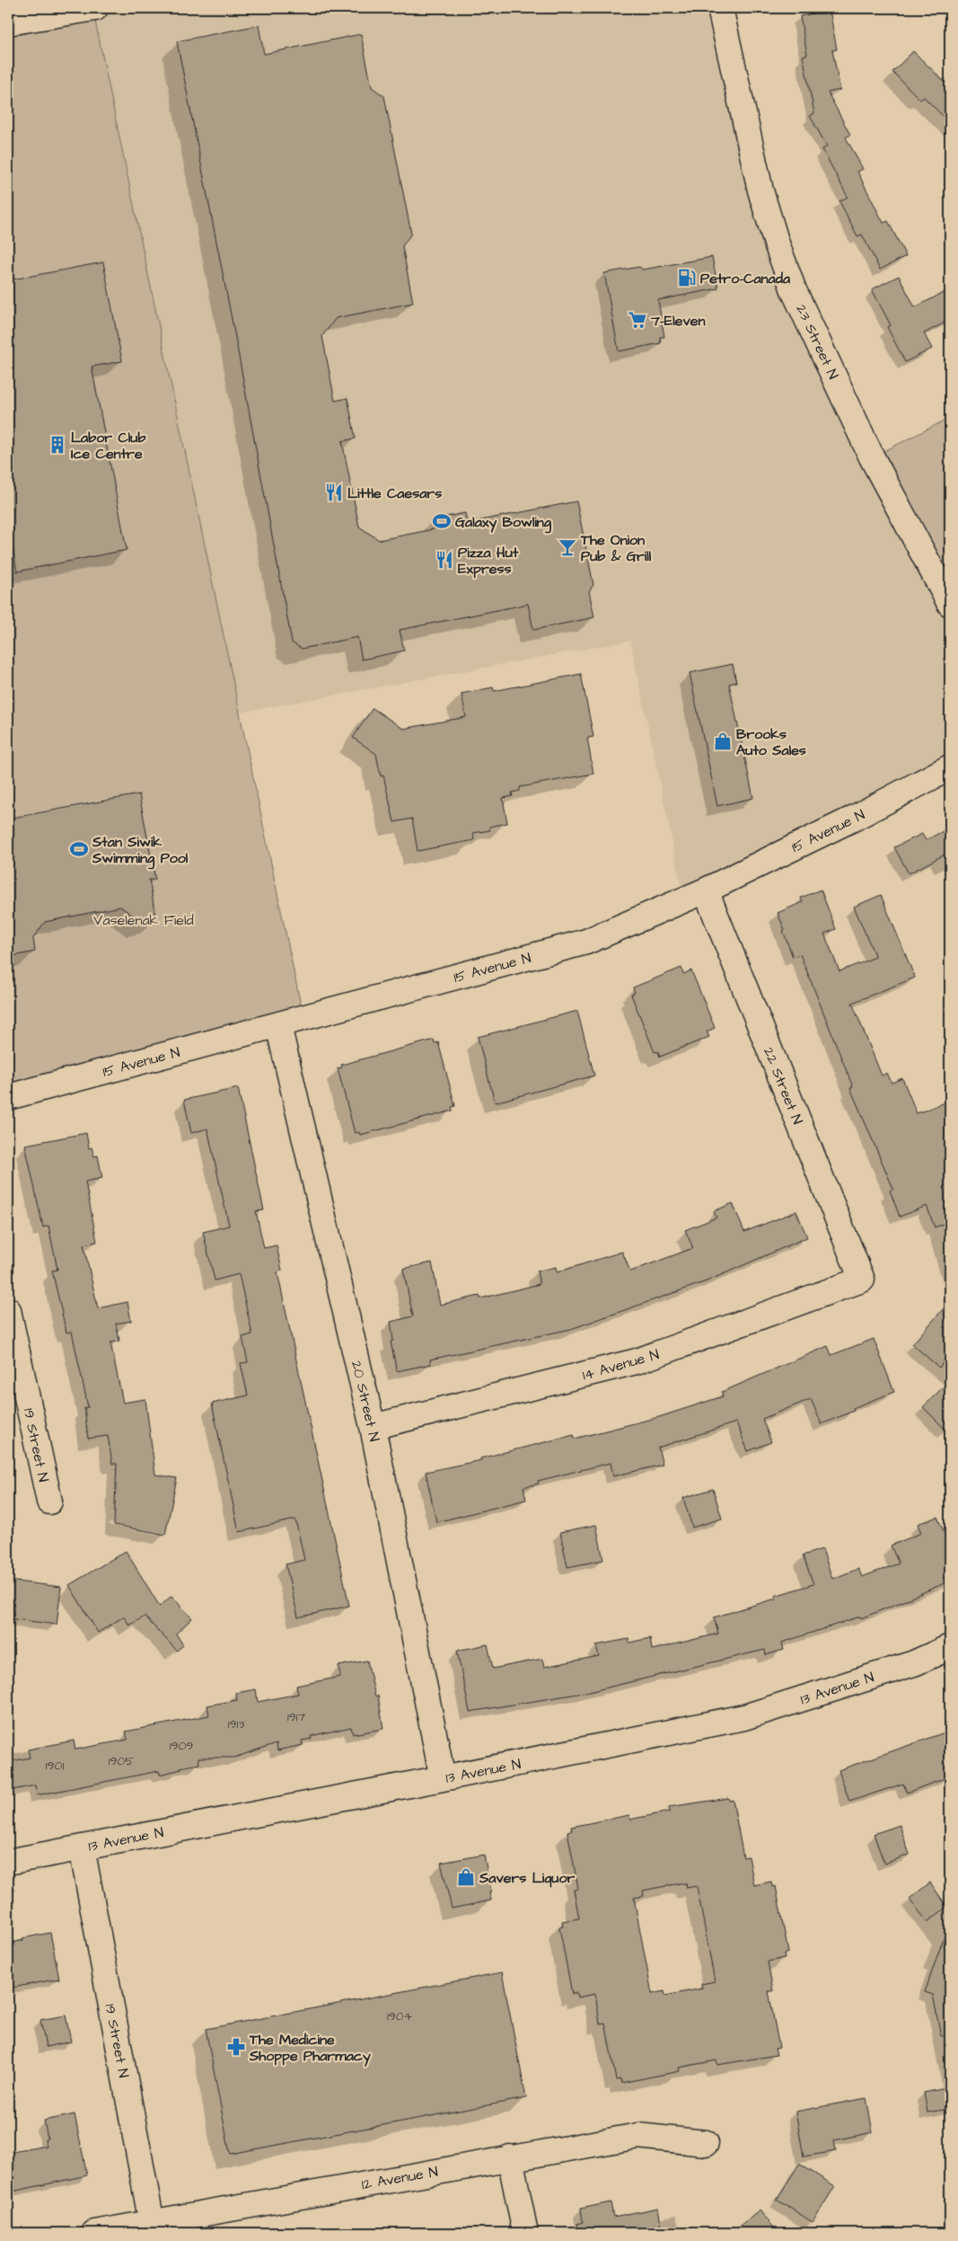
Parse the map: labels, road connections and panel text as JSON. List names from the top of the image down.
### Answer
{
  "streets": {
    "street": [
      "23 Street N",
      "15 Avenue N",
      "22 Street N",
      "14 Avenue N",
      "20 Street N",
      "19 Street N",
      "13 Avenue N",
      "12 Avenue N"
    ]
  },
  "crossings": [
    ["15 Avenue N", "22 Street N"],
    ["15 Avenue N", "20 Street N"],
    ["22 Street N", "14 Avenue N"],
    ["14 Avenue N", "20 Street N"],
    ["20 Street N", "13 Avenue N"],
    ["19 Street N", "13 Avenue N"],
    ["19 Street N", "12 Avenue N"]
  ],
  "parks": ["Vaselenak Field"],
  "places": {
    "fuel station": ["Petro-Canada"],
    "supermarket": ["7-Eleven"],
    "building": ["Labor Club Ice Centre"],
    "restaurant": ["Little Caesars", "Pizza Hut Express"],
    "sports": ["Galaxy Bowling", "Stan Siwik Swimming Pool"],
    "bar": ["The Onion Pub & Grill"],
    "shop": ["Brooks Auto Sales", "Savers Liquor"],
    "pharmacy": ["The Medicine Shoppe Pharmacy"]
  },
  "house_numbers": [
    "1917",
    "1913",
    "1909",
    "1905",
    "1901",
    "1904"
  ]
}
